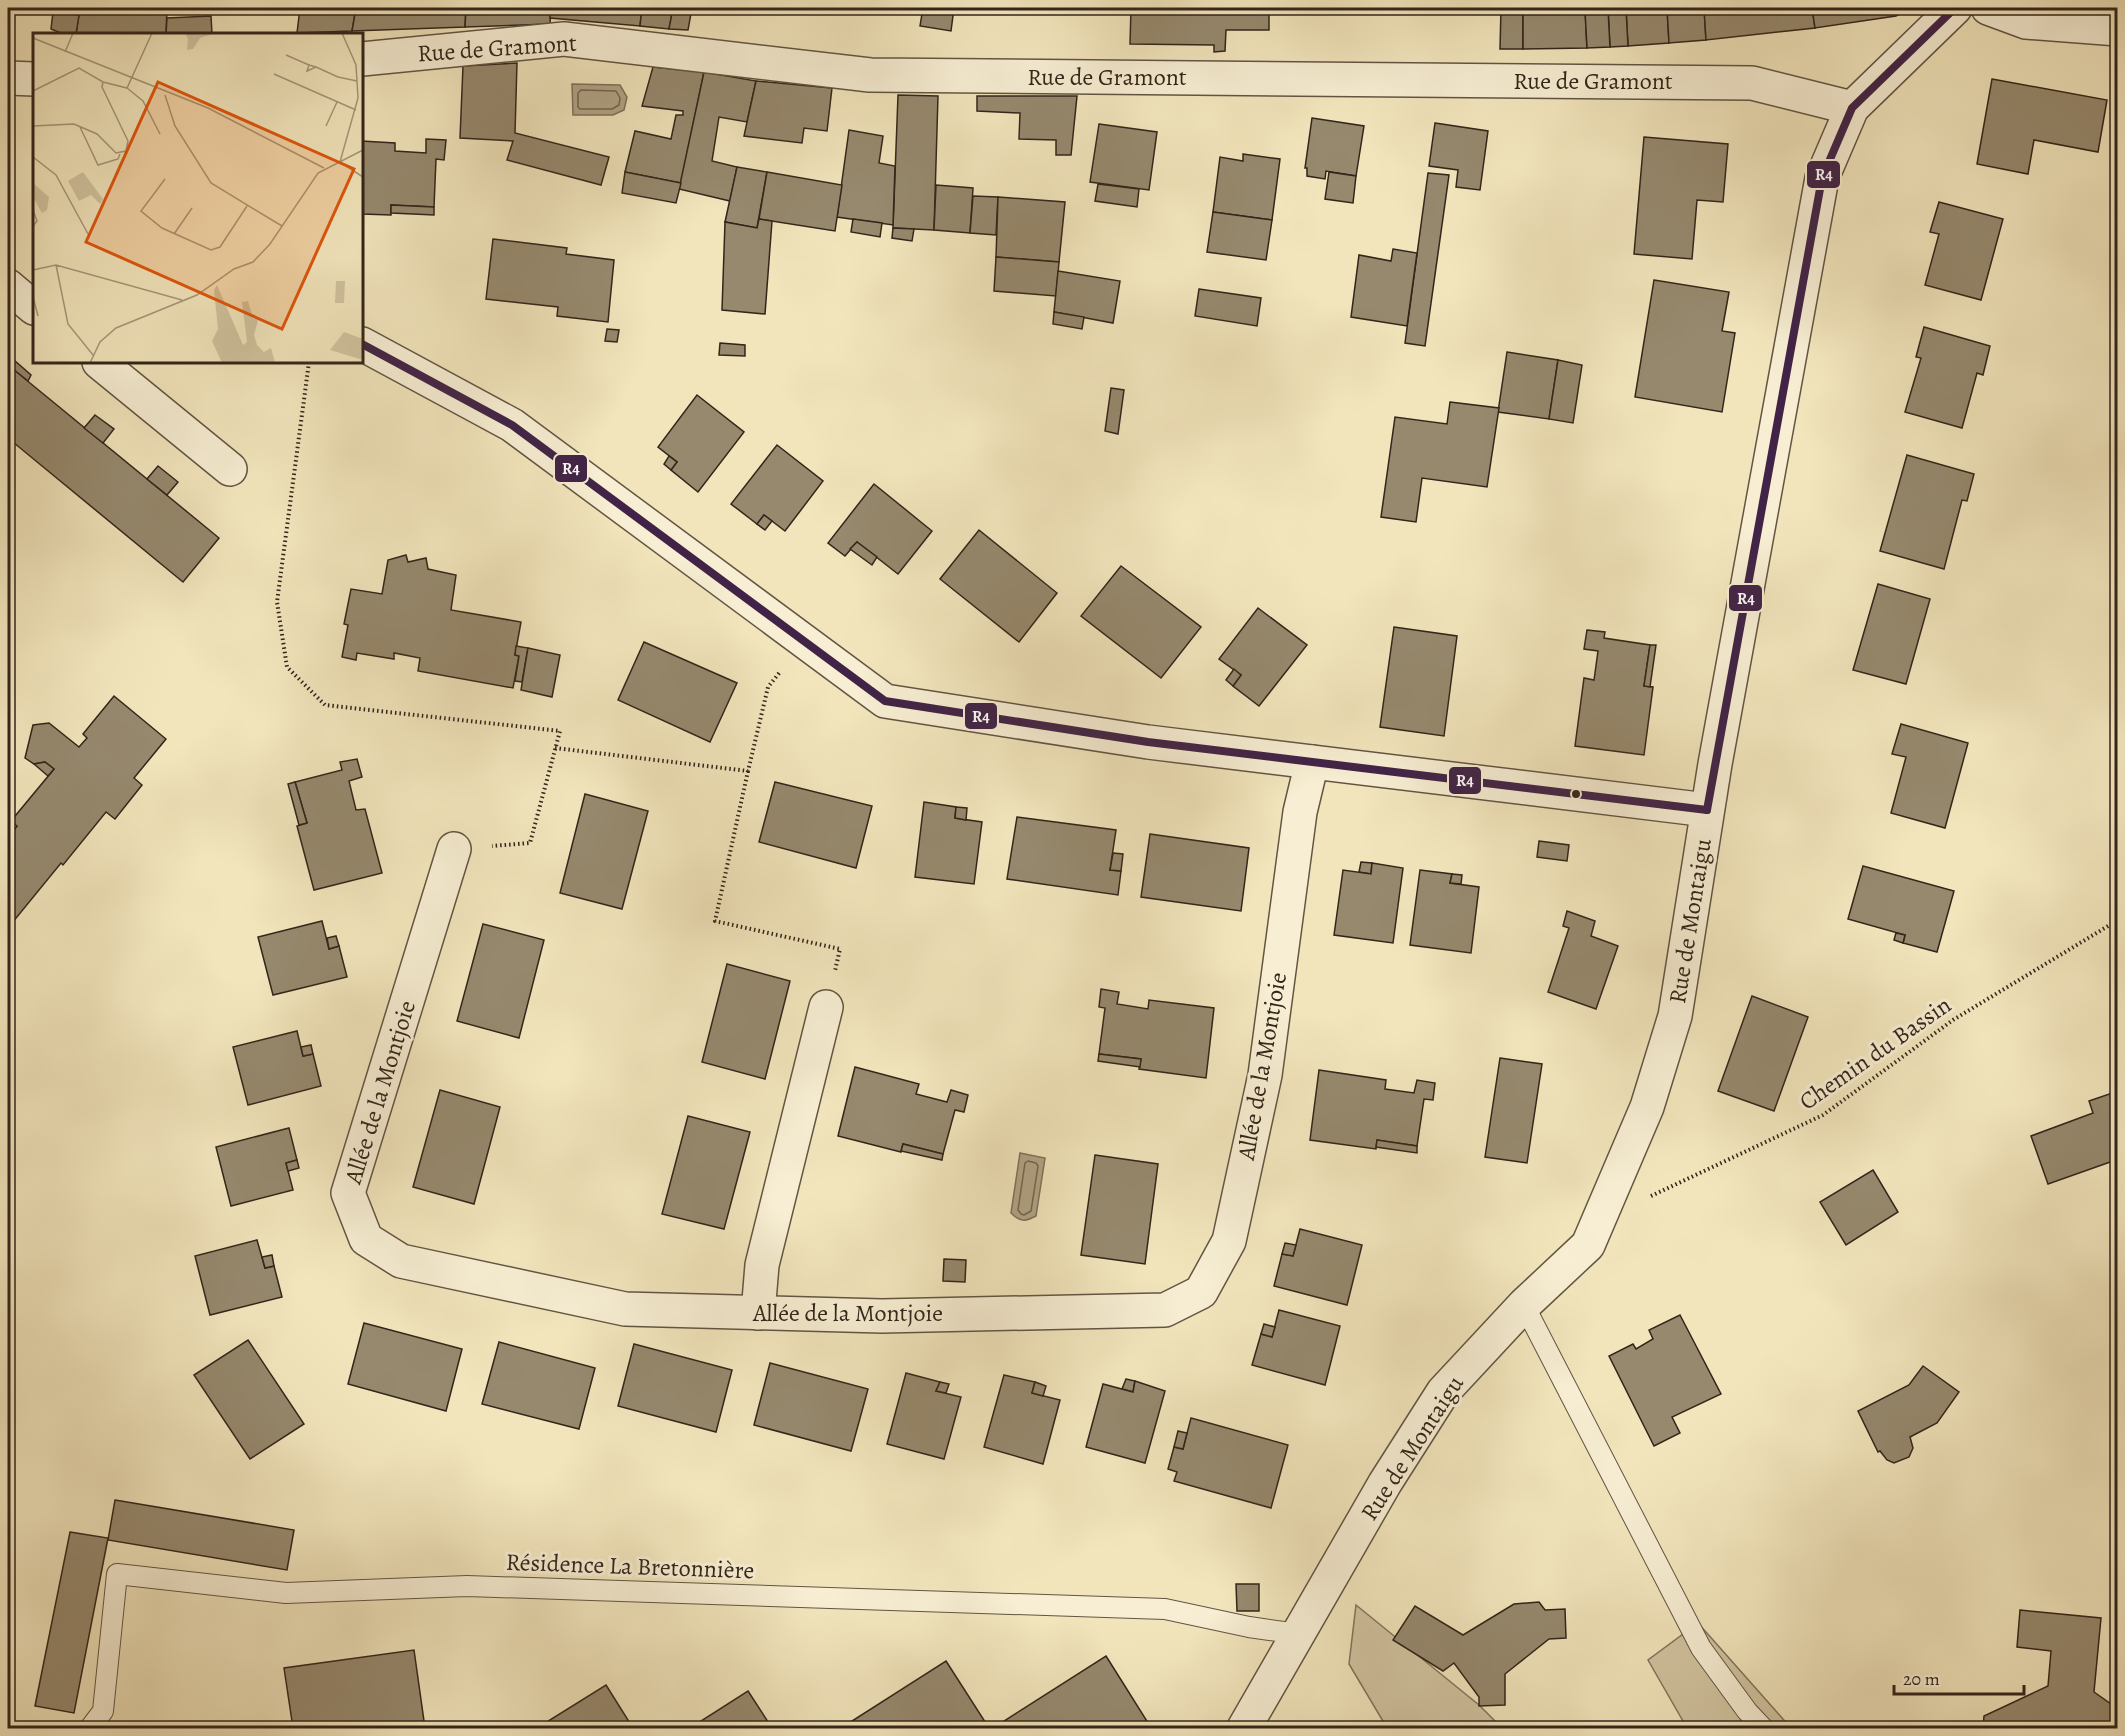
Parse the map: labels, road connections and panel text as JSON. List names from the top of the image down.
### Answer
{
  "streets": {
    "street": ["Rue de Gramont", "Rue de Montaigu", "Allée de la Montjoie"],
    "lane": ["Résidence La Bretonnière"],
    "path": ["Chemin du Bassin"]
  },
  "crossings": [
    ["Rue de Gramont", "Rue de Montaigu"],
    ["Rue de Montaigu", "Chemin du Bassin"],
    ["Rue de Montaigu", "Résidence La Bretonnière"]
  ],
  "lines": ["transit line R4"],
  "scale_bar": "20 m"
}
